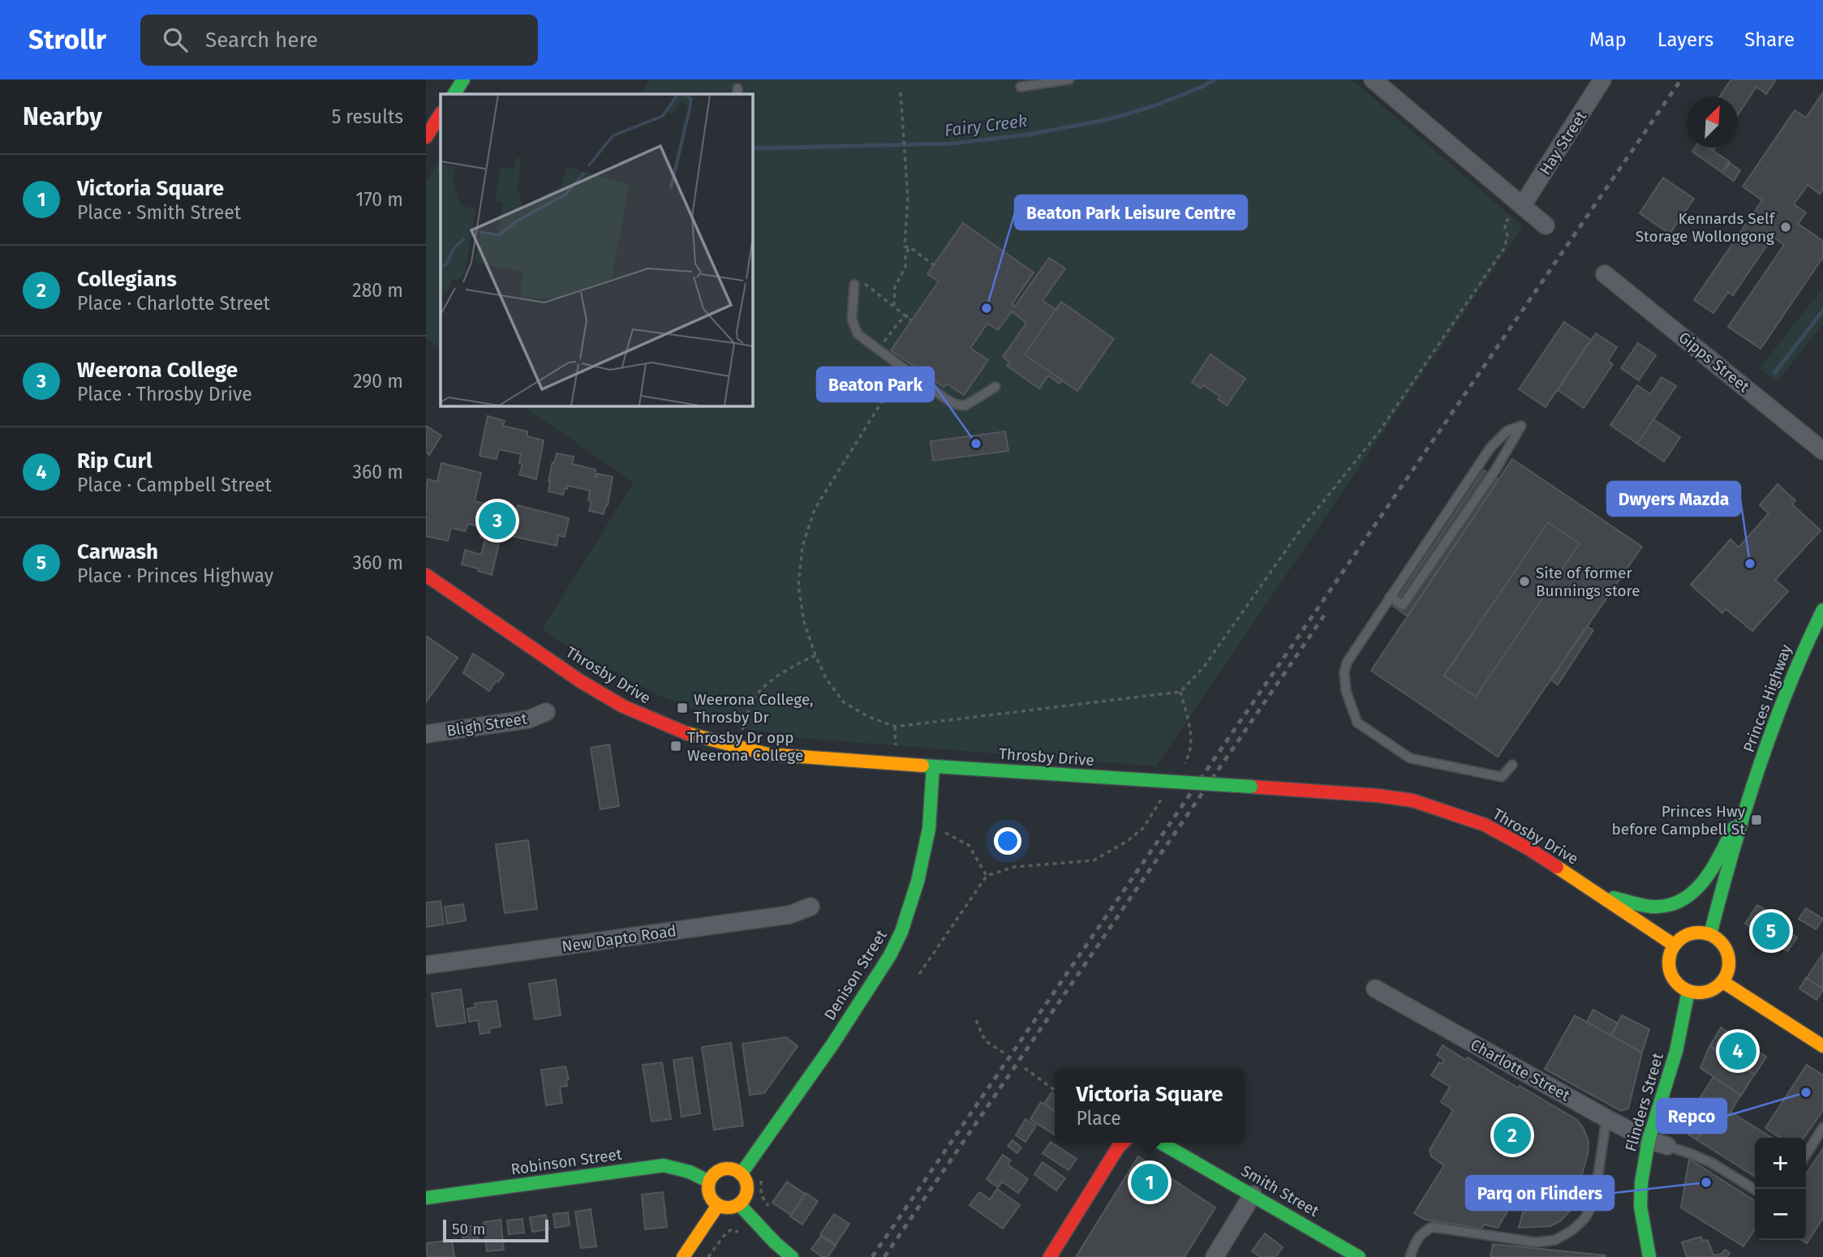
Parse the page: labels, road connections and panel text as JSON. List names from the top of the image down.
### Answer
{
  "streets": {
    "main road": [
      "Throsby Drive",
      "Princes Highway",
      "Denison Street",
      "Flinders Street",
      "Robinson Street",
      "Smith Street"
    ],
    "street": [
      "Hay Street",
      "Gipps Street",
      "Bligh Street",
      "New Dapto Road",
      "Charlotte Street"
    ]
  },
  "crossings": [
    ["Throsby Drive", "Princes Highway"],
    ["Throsby Drive", "Denison Street"],
    ["Throsby Drive", "Flinders Street"],
    ["Princes Highway", "Flinders Street"],
    ["Denison Street", "Robinson Street"],
    ["Charlotte Street", "Flinders Street"]
  ],
  "water": ["Fairy Creek"],
  "places": {
    "other": [
      "Kennards Self Storage Wollongong",
      "Beaton Park Leisure Centre",
      "Beaton Park",
      "Dwyers Mazda",
      "Site of former Bunnings store",
      "Repco",
      "Parq on Flinders"
    ],
    "transit": ["Weerona College, Throsby Dr", "Throsby Dr opp Weerona College", "Princes Hwy before Campbell St"]
  },
  "scale_bar": "50 m",
  "north": "top right",
  "page": {
    "header": "Strollr",
    "search": "Search here",
    "nav": ["Map", "Layers", "Share"],
    "heading": ["Nearby", "5 results"],
    "list": [
      {
        "mark": "1",
        "name": "Victoria Square",
        "note": "Place · Smith Street",
        "value": "170 m"
      },
      {
        "mark": "2",
        "name": "Collegians",
        "note": "Place · Charlotte Street",
        "value": "280 m"
      },
      {
        "mark": "3",
        "name": "Weerona College",
        "note": "Place · Throsby Drive",
        "value": "290 m"
      },
      {
        "mark": "4",
        "name": "Rip Curl",
        "note": "Place · Campbell Street",
        "value": "360 m"
      },
      {
        "mark": "5",
        "name": "Carwash",
        "note": "Place · Princes Highway",
        "value": "360 m"
      }
    ],
    "pins": [
      "3",
      "5",
      "4",
      "2",
      "1"
    ],
    "popup": ["Victoria Square", "Place"],
    "map_buttons": ["+", "−"],
    "scale": "50 m"
  }
}
